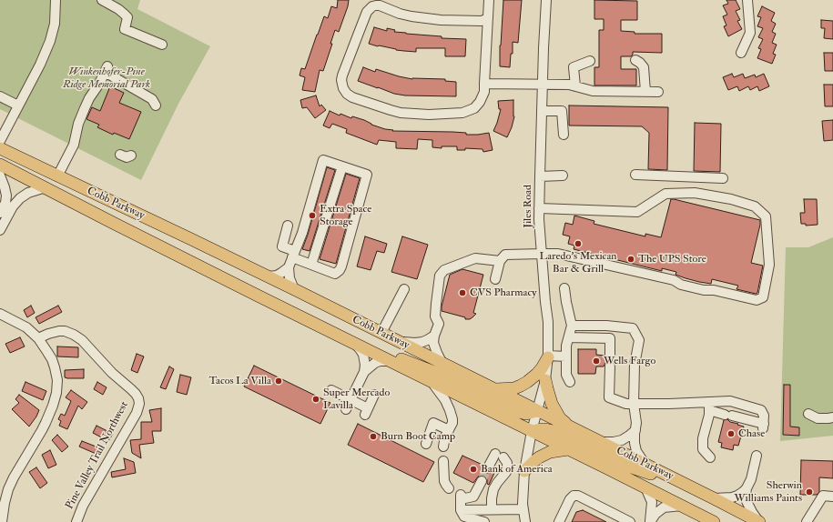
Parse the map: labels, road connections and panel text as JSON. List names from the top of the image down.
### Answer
{
  "streets": {
    "main road": ["Cobb Parkway"],
    "street": ["Jiles Road", "Pine Valley Trail Northwest"]
  },
  "crossings": [
    ["Cobb Parkway", "Jiles Road"]
  ],
  "parks": ["Winkenhofer-Pine Ridge Memorial Park"],
  "places": [
    "Extra Space Storage",
    "Laredo's Mexican Bar & Grill",
    "The UPS Store",
    "CVS Pharmacy",
    "Wells Fargo",
    "Tacos La Villa",
    "Super Mercado Lavilla",
    "Chase",
    "Burn Boot Camp",
    "Bank of America",
    "Sherwin Williams Paints"
  ]
}
